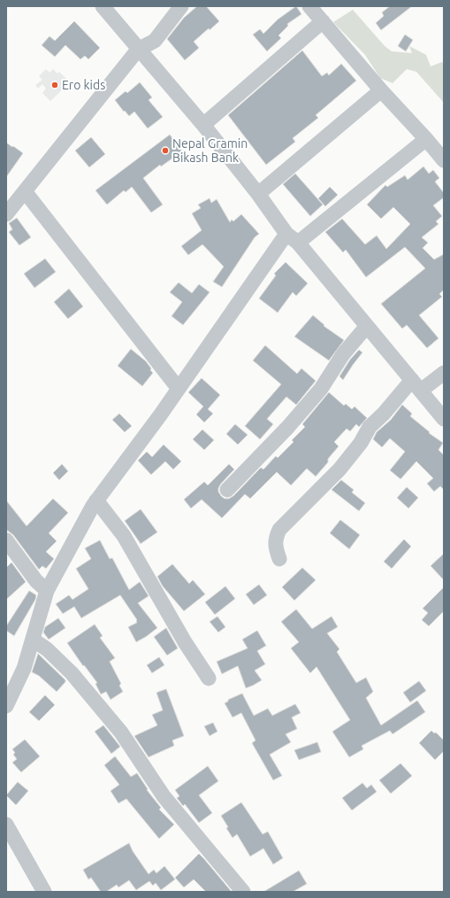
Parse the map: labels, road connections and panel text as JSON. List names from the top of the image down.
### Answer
{
  "places": ["Ero kids", "Nepal Gramin Bikash Bank"]
}
